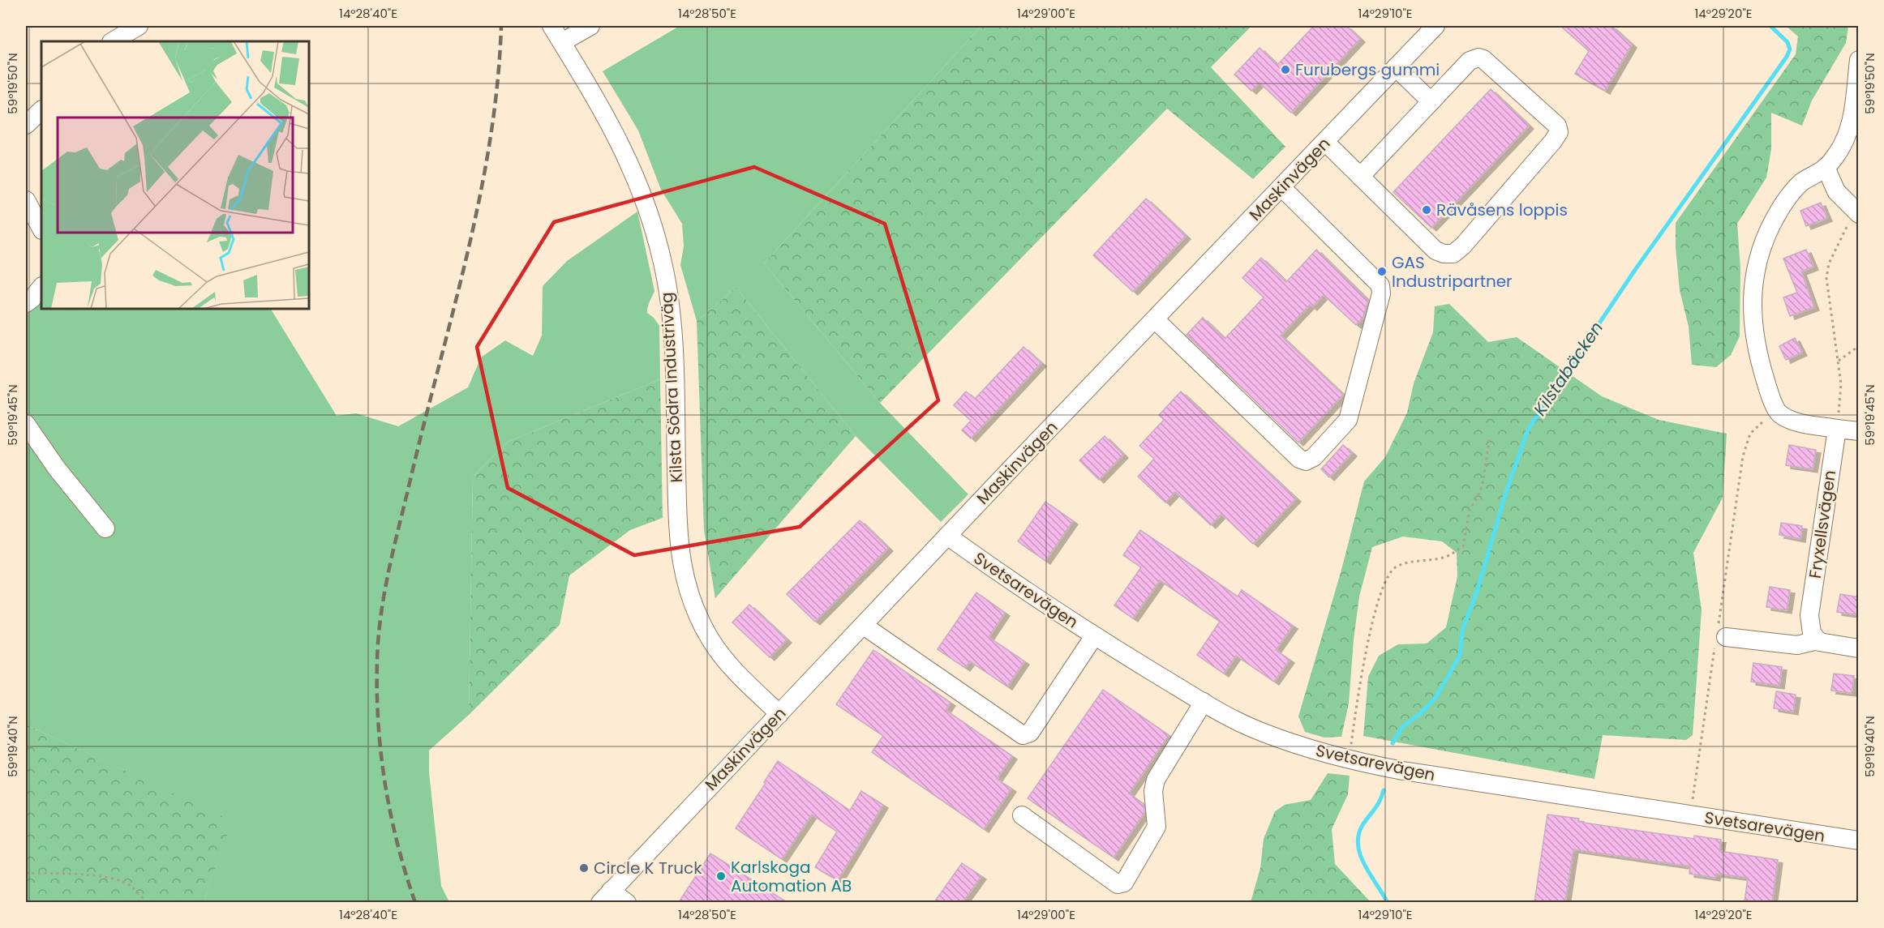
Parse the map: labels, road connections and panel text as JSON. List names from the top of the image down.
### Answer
{
  "streets": {
    "street": [
      "Maskinvägen",
      "Kilsta Södra Industriväg",
      "Fryxellsvägen",
      "Svetsarevägen"
    ]
  },
  "crossings": [
    ["Maskinvägen", "Kilsta Södra Industriväg"],
    ["Maskinvägen", "Svetsarevägen"]
  ],
  "water": ["Kilstabäcken"],
  "places": [
    "Furubergs gummi",
    "Rävåsens loppis",
    "GAS Industripartner",
    "Circle K Truck",
    "Karlskoga Automation AB"
  ],
  "coordinates": [
    "14°28'40\"E",
    "14°28'50\"E",
    "14°29'00\"E",
    "14°29'10\"E",
    "14°29'20\"E",
    "59°19'50\"N",
    "59°19'45\"N",
    "59°19'40\"N"
  ]
}
